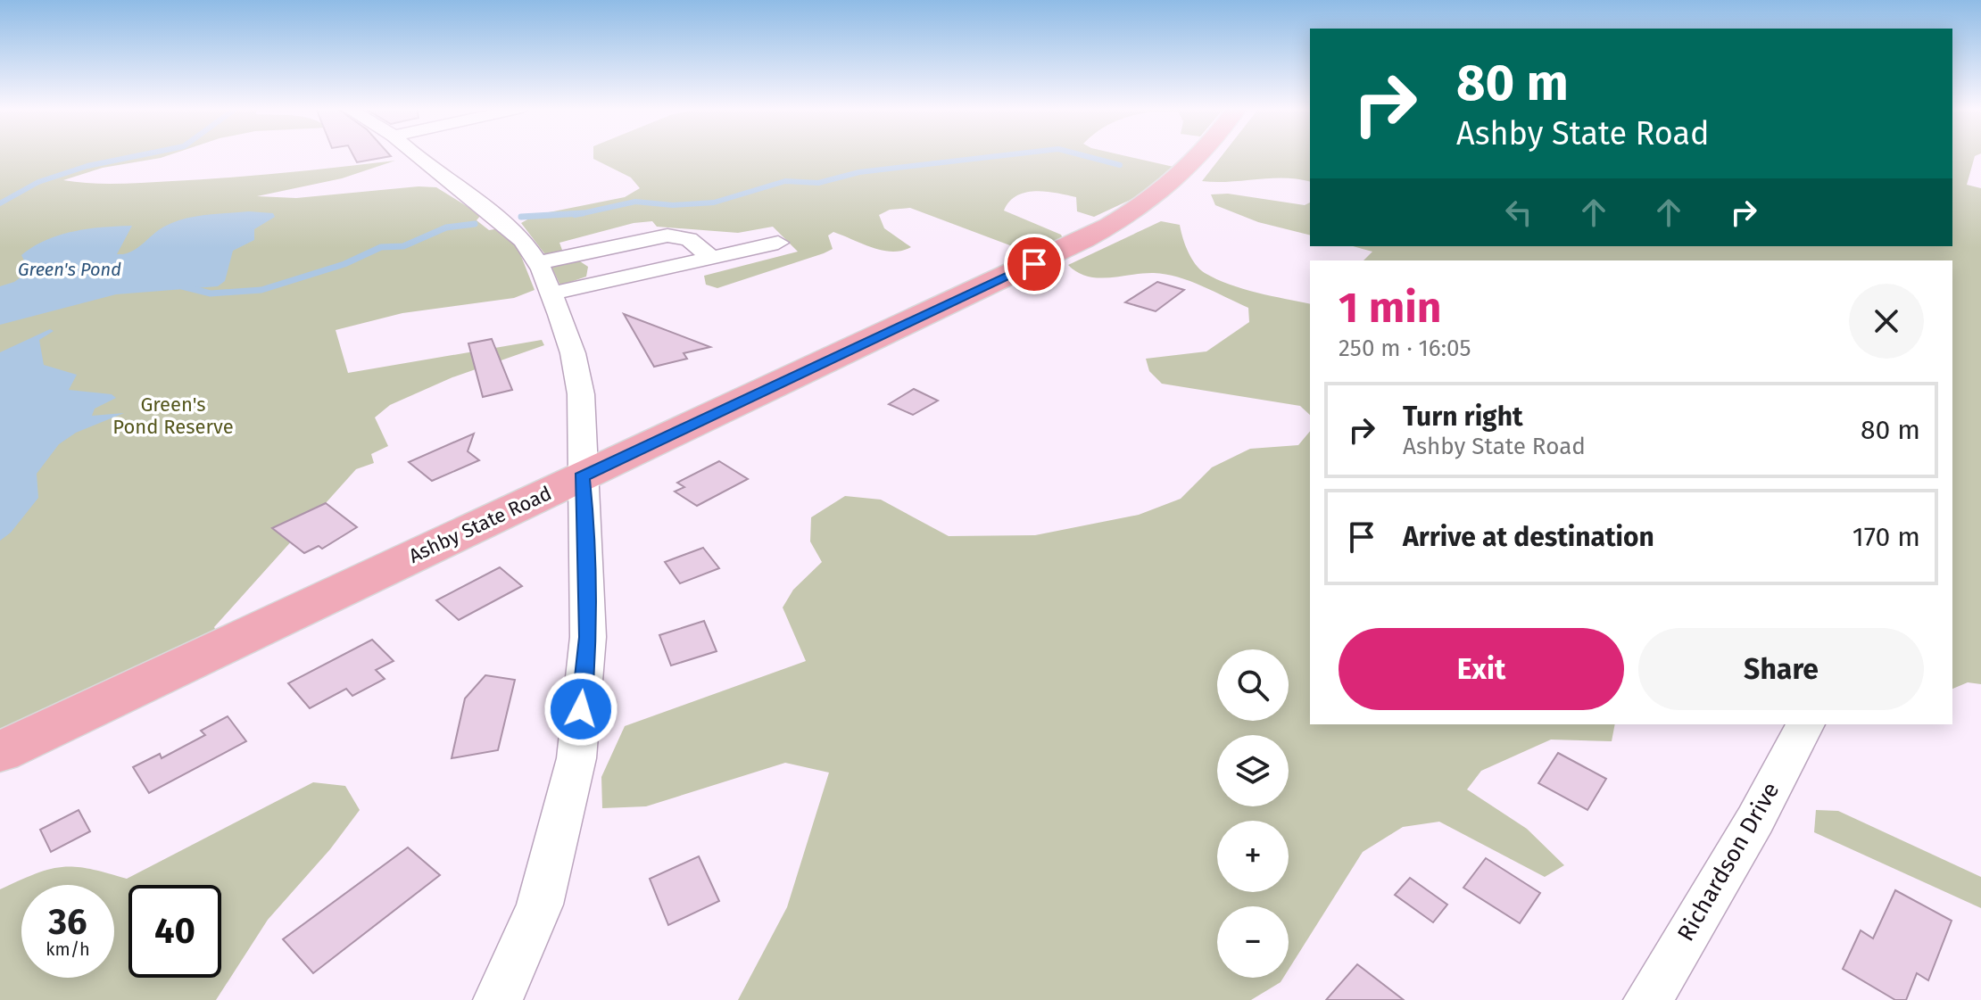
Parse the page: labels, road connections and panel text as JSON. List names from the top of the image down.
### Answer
{
  "streets": {
    "main road": ["Ashby State Road"],
    "street": ["Richardson Drive"]
  },
  "water": ["Green's Pond"],
  "parks": ["Green's Pond Reserve"],
  "page": {
    "turn": ["80 m", "Ashby State Road"],
    "heading": ["1 min", "250 m · 16:05"],
    "list": [
      {
        "name": "Turn right",
        "note": "Ashby State Road",
        "value": "80 m"
      },
      {
        "name": "Arrive at destination",
        "value": "170 m"
      }
    ],
    "buttons": ["Exit", "Share"],
    "map_buttons": ["+", "−"],
    "speed": "36 km/h",
    "limit": "40"
  }
}
